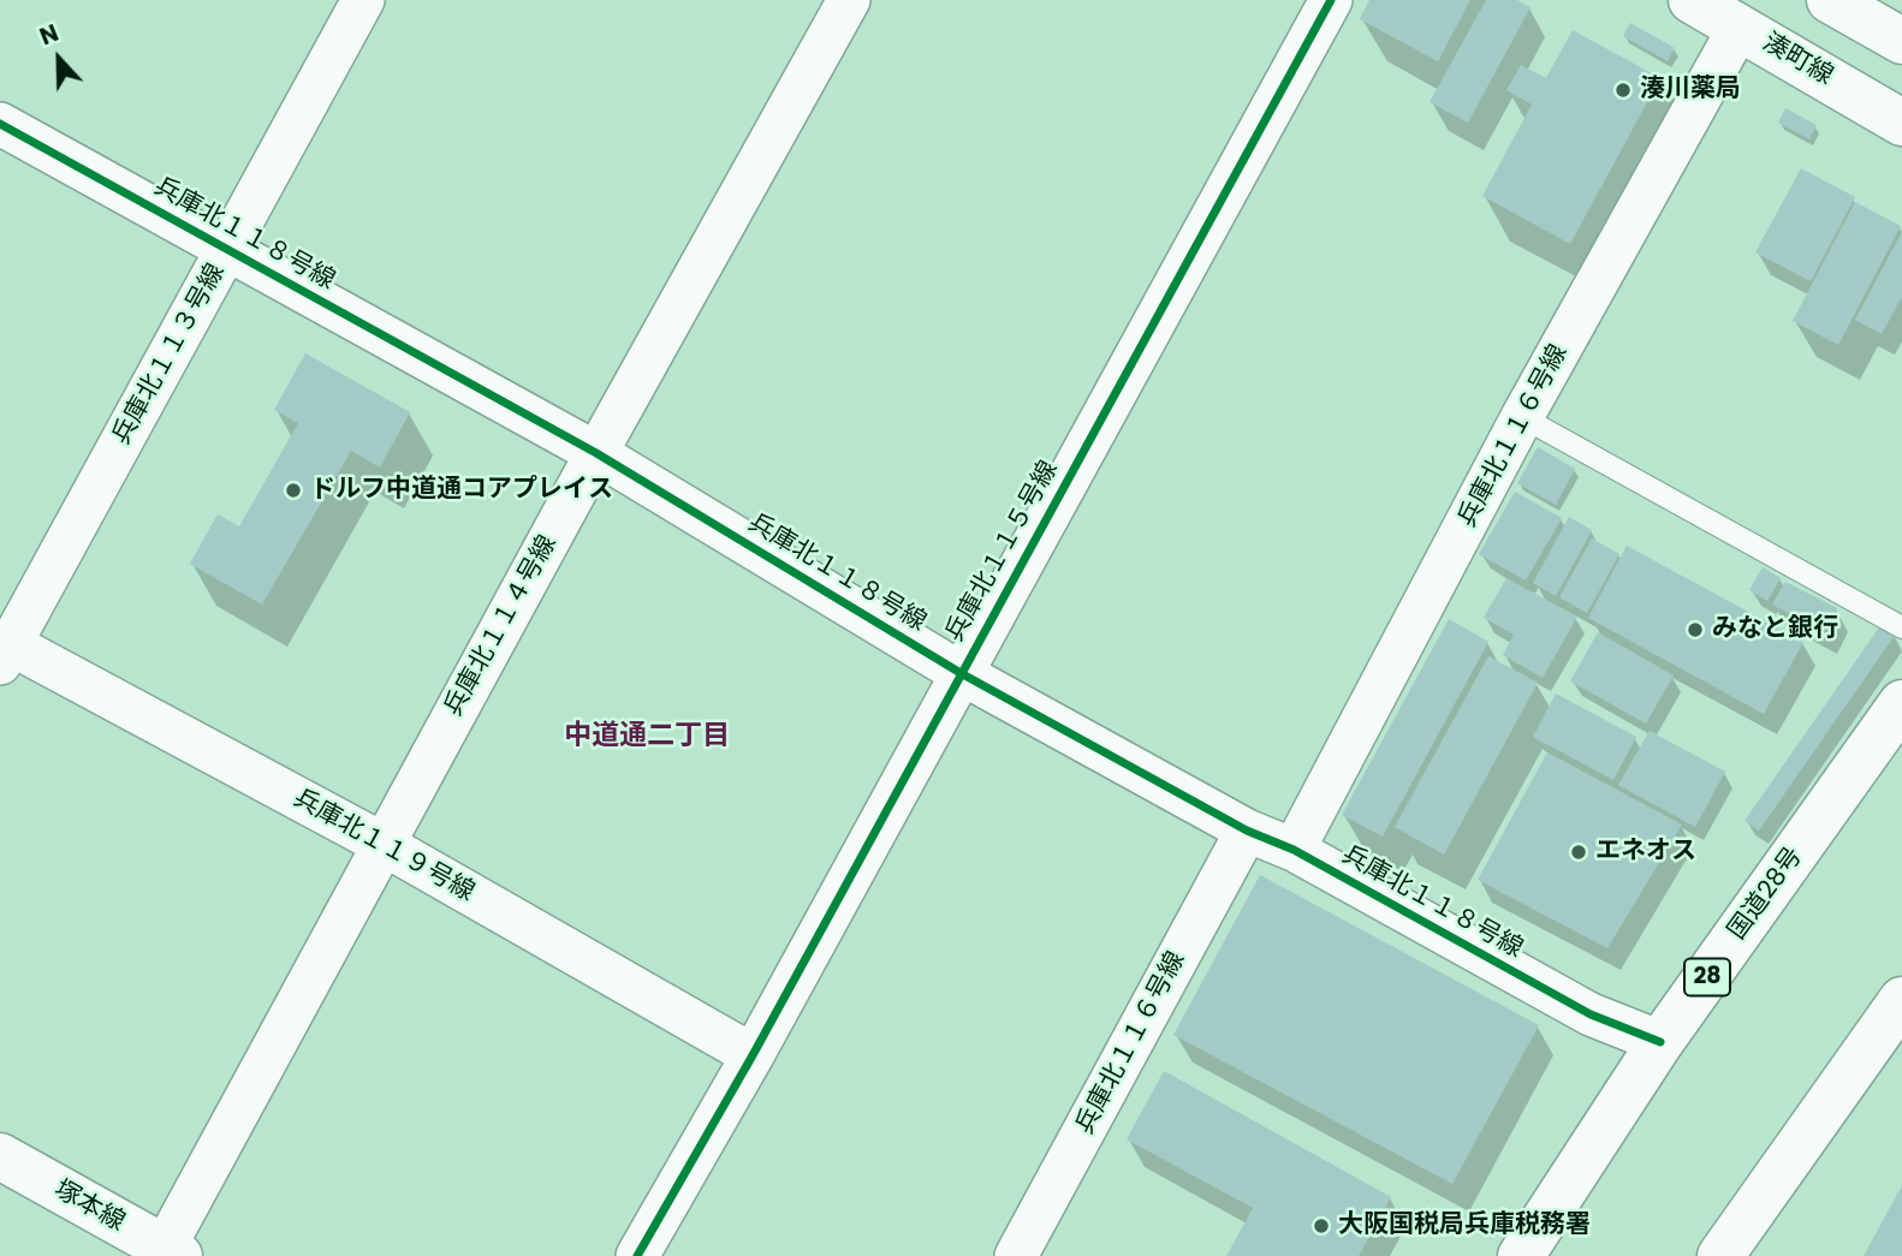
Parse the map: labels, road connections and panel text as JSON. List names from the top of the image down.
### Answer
{
  "streets": {
    "main road": [
      "湊町線",
      "国道28号",
      "28",
      "塚本線"
    ],
    "street": [
      "兵庫北１１８号線",
      "兵庫北１１３号線",
      "兵庫北１１６号線",
      "兵庫北１１５号線",
      "兵庫北１１４号線",
      "兵庫北１１９号線"
    ]
  },
  "crossings": [
    ["湊町線", "兵庫北１１６号線"],
    ["兵庫北１１８号線", "兵庫北１１３号線"],
    ["兵庫北１１８号線", "兵庫北１１６号線"],
    ["兵庫北１１８号線", "兵庫北１１５号線"],
    ["兵庫北１１８号線", "兵庫北１１４号線"],
    ["兵庫北１１８号線", "国道28号"],
    ["兵庫北１１３号線", "兵庫北１１９号線"],
    ["兵庫北１１５号線", "兵庫北１１９号線"],
    ["兵庫北１１４号線", "兵庫北１１９号線"],
    ["兵庫北１１４号線", "塚本線"]
  ],
  "districts": ["中道通二丁目"],
  "places": [
    "湊川薬局",
    "ドルフ中道通コアプレイス",
    "みなと銀行",
    "エネオス",
    "大阪国税局兵庫税務署"
  ],
  "north": "top"
}
